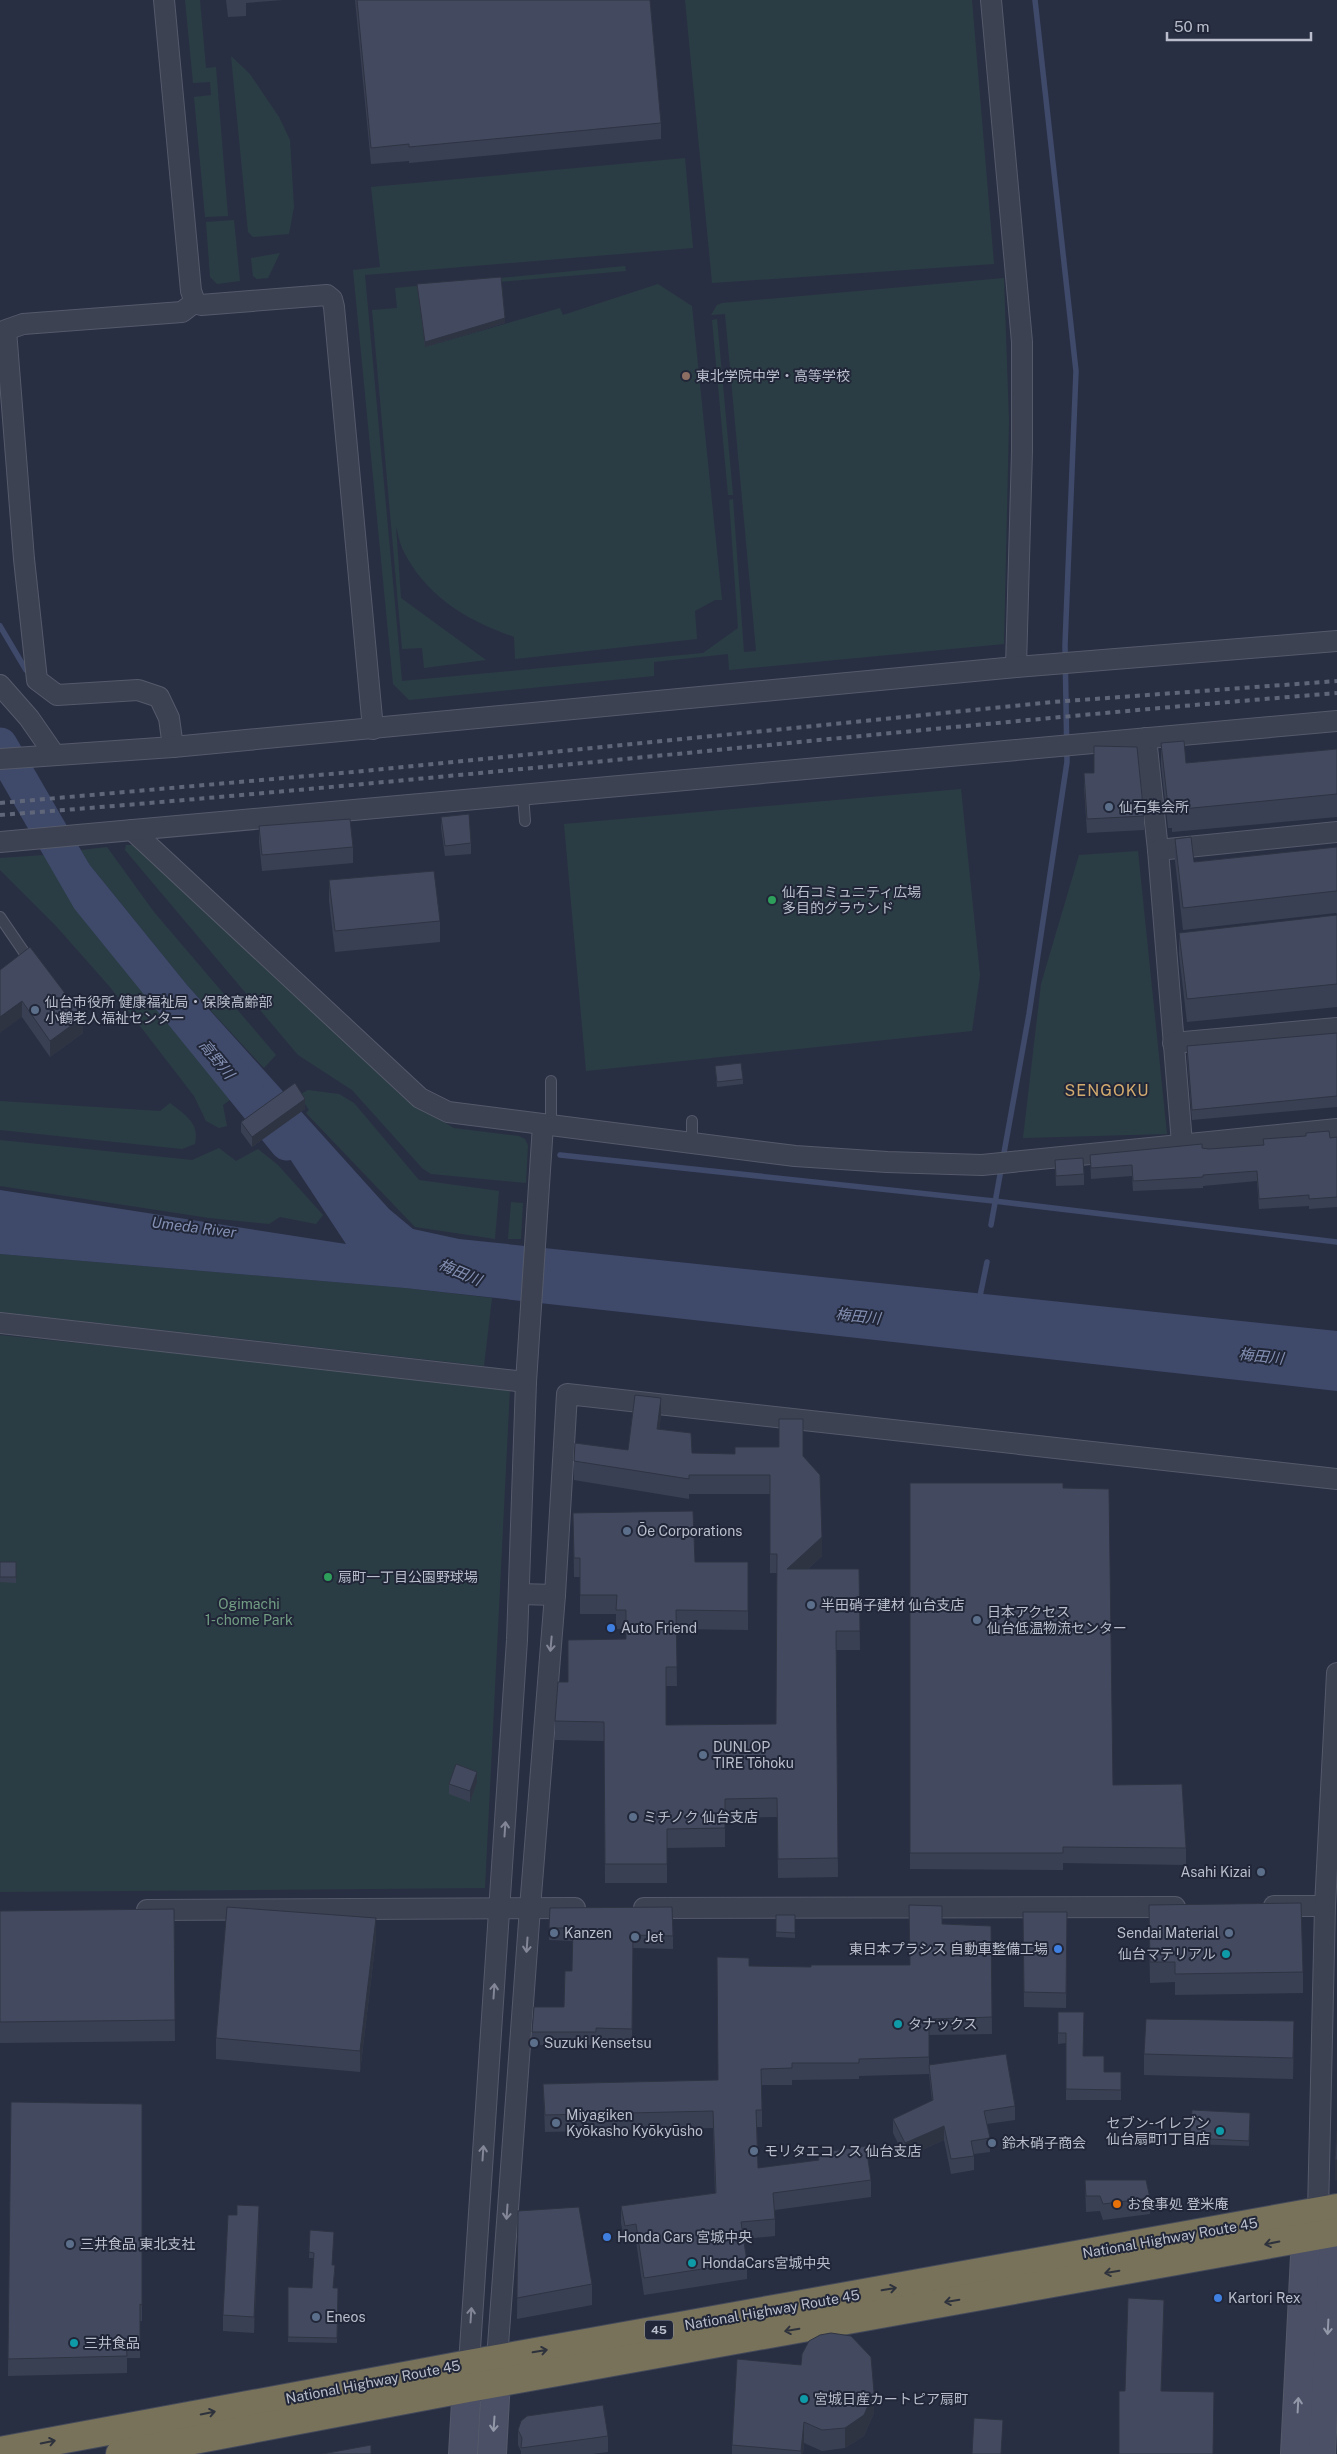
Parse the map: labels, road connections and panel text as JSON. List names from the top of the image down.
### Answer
{
  "streets": {
    "highway": ["National Highway Route 45", "45"]
  },
  "districts": ["SENGOKU"],
  "water": ["高野川", "Umeda River", "梅田川"],
  "parks": ["Ogimachi 1-chome Park"],
  "places": [
    "東北学院中学・高等学校",
    "仙石集会所",
    "仙石コミュニティ広場 多目的グラウンド",
    "仙台市役所 健康福祉局・保険高齢部 小鶴老人福祉センター",
    "Ōe Corporations",
    "扇町一丁目公園野球場",
    "半田硝子建材 仙台支店",
    "日本アクセス 仙台低温物流センター",
    "Auto Friend",
    "DUNLOP TIRE Tōhoku",
    "ミチノク 仙台支店",
    "Asahi Kizai",
    "Kanzen",
    "Sendai Material",
    "Jet",
    "東日本プラシス 自動車整備工場",
    "仙台マテリアル",
    "タナックス",
    "Suzuki Kensetsu",
    "Miyagiken Kyōkasho Kyōkyūsho",
    "セブン-イレブン 仙台扇町1丁目店",
    "鈴木硝子商会",
    "モリタエコノス 仙台支店",
    "お食事処 登米庵",
    "Honda Cars 宮城中央",
    "三井食品 東北支社",
    "HondaCars宮城中央",
    "Kartori Rex",
    "Eneos",
    "三井食品",
    "宮城日産カートピア扇町"
  ],
  "scale_bar": "50 m"
}
